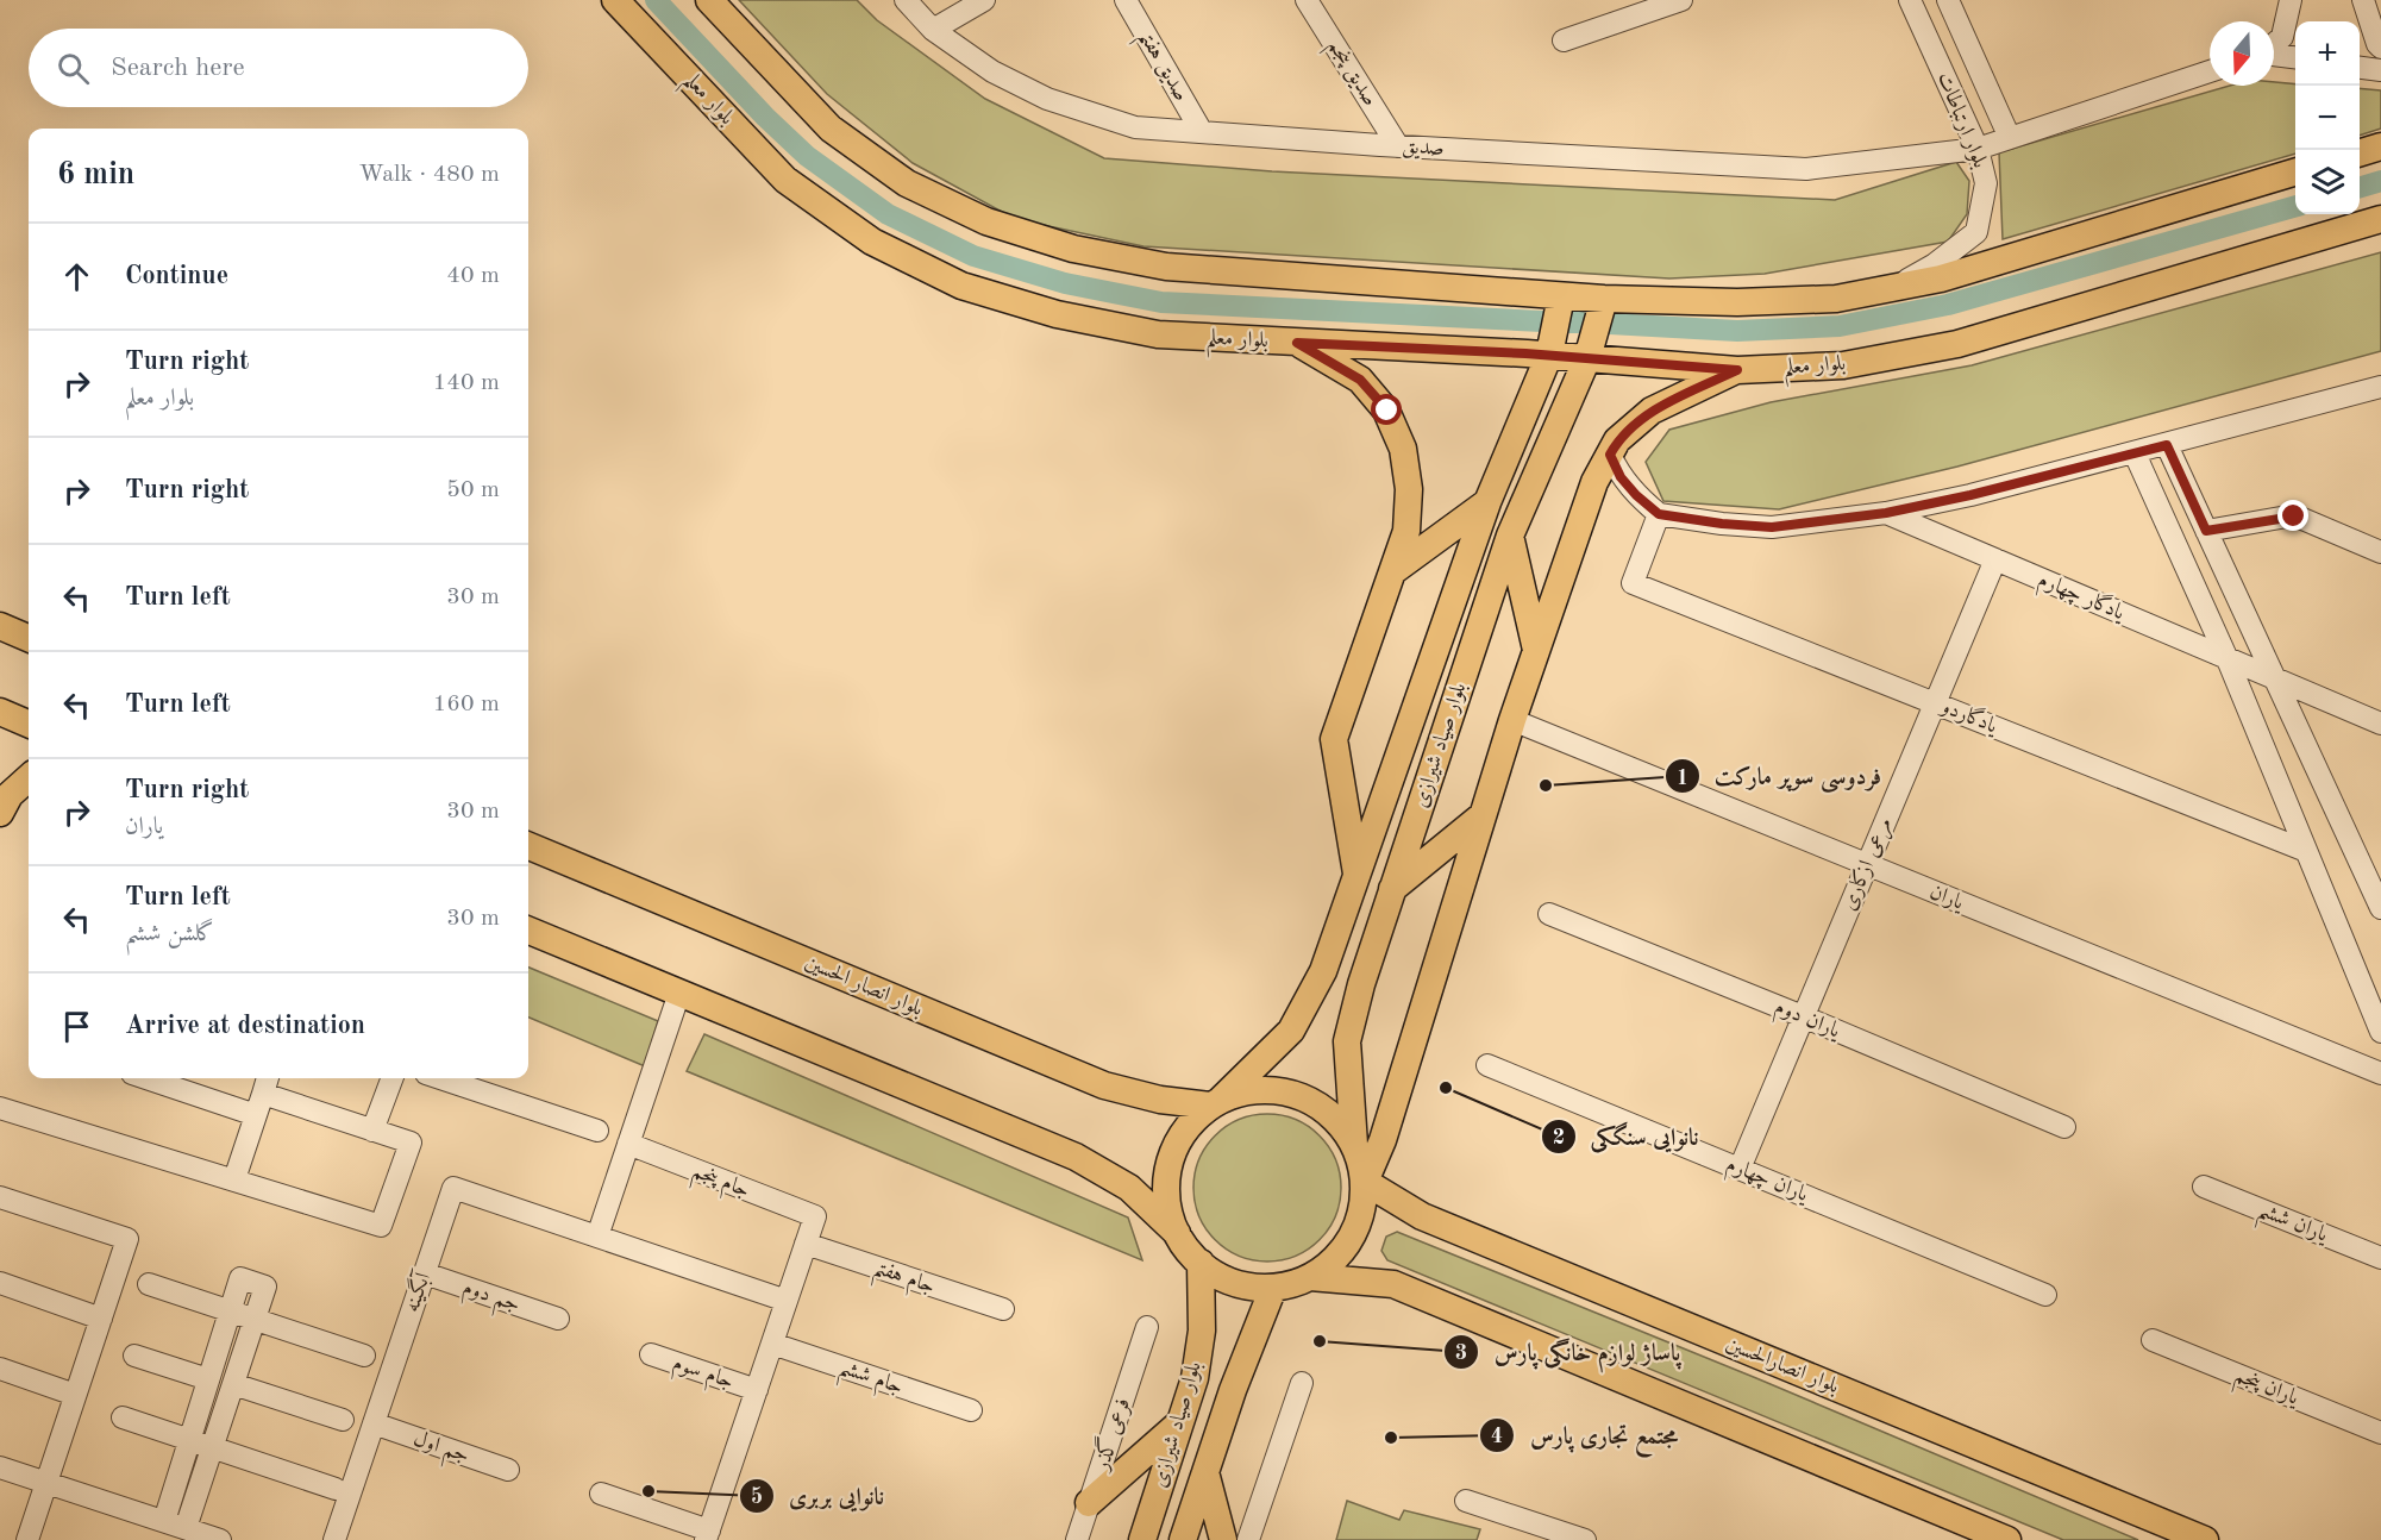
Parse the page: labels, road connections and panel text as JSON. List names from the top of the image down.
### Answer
{
  "streets": {
    "main road": [
      "بلوار معلم",
      "بلوار صیاد شیرازی",
      "بلوار انصار الحسین",
      "بلوار انصارالحسین"
    ],
    "street": [
      "صدیق هفتم",
      "صدیق پنجم",
      "بلوار ارتباطات",
      "صدیق",
      "یادگار چهارم",
      "یادگار‌دو",
      "مرعی ازکاری",
      "یاران",
      "یاران دوم",
      "یاران چهارم",
      "جام پنجم",
      "یاران ششم",
      "جام هفتم",
      "آبگینه",
      "جم دوم",
      "جام سوم",
      "جام ششم",
      "یاران پنجم",
      "فرعی گذر",
      "جم اول"
    ]
  },
  "crossings": [
    ["صدیق هفتم", "صدیق"],
    ["صدیق پنجم", "صدیق"],
    ["بلوار معلم", "بلوار صیاد شیرازی"],
    ["بلوار ارتباطات", "صدیق"],
    ["یادگار چهارم", "مرعی ازکاری"],
    ["یادگار‌دو", "مرعی ازکاری"],
    ["بلوار صیاد شیرازی", "بلوار انصار الحسین"],
    ["بلوار صیاد شیرازی", "بلوار انصارالحسین"],
    ["مرعی ازکاری", "یاران"],
    ["مرعی ازکاری", "یاران دوم"],
    ["مرعی ازکاری", "یاران چهارم"],
    ["بلوار انصار الحسین", "بلوار انصارالحسین"],
    ["جام پنجم", "جام هفتم"],
    ["آبگینه", "جم دوم"],
    ["آبگینه", "جم اول"]
  ],
  "places": [
    "فردوسی سوپر مارکت",
    "نانوایی سنگکی",
    "پاساژ لوازم خانگی پارس",
    "مجتمع تجاری پارس",
    "نانوایی بربری"
  ],
  "north": "bottom",
  "page": {
    "map_buttons": ["+", "−"],
    "search": "Search here",
    "heading": ["6 min", "Walk · 480 m"],
    "list": [
      ["Continue", "40 m"],
      ["Turn right", "بلوار معلم", "140 m"],
      ["Turn right", "50 m"],
      ["Turn left", "30 m"],
      ["Turn left", "160 m"],
      ["Turn right", "یاران", "30 m"],
      ["Turn left", "گلشن ششم", "30 m"],
      "Arrive at destination"
    ]
  }
}
